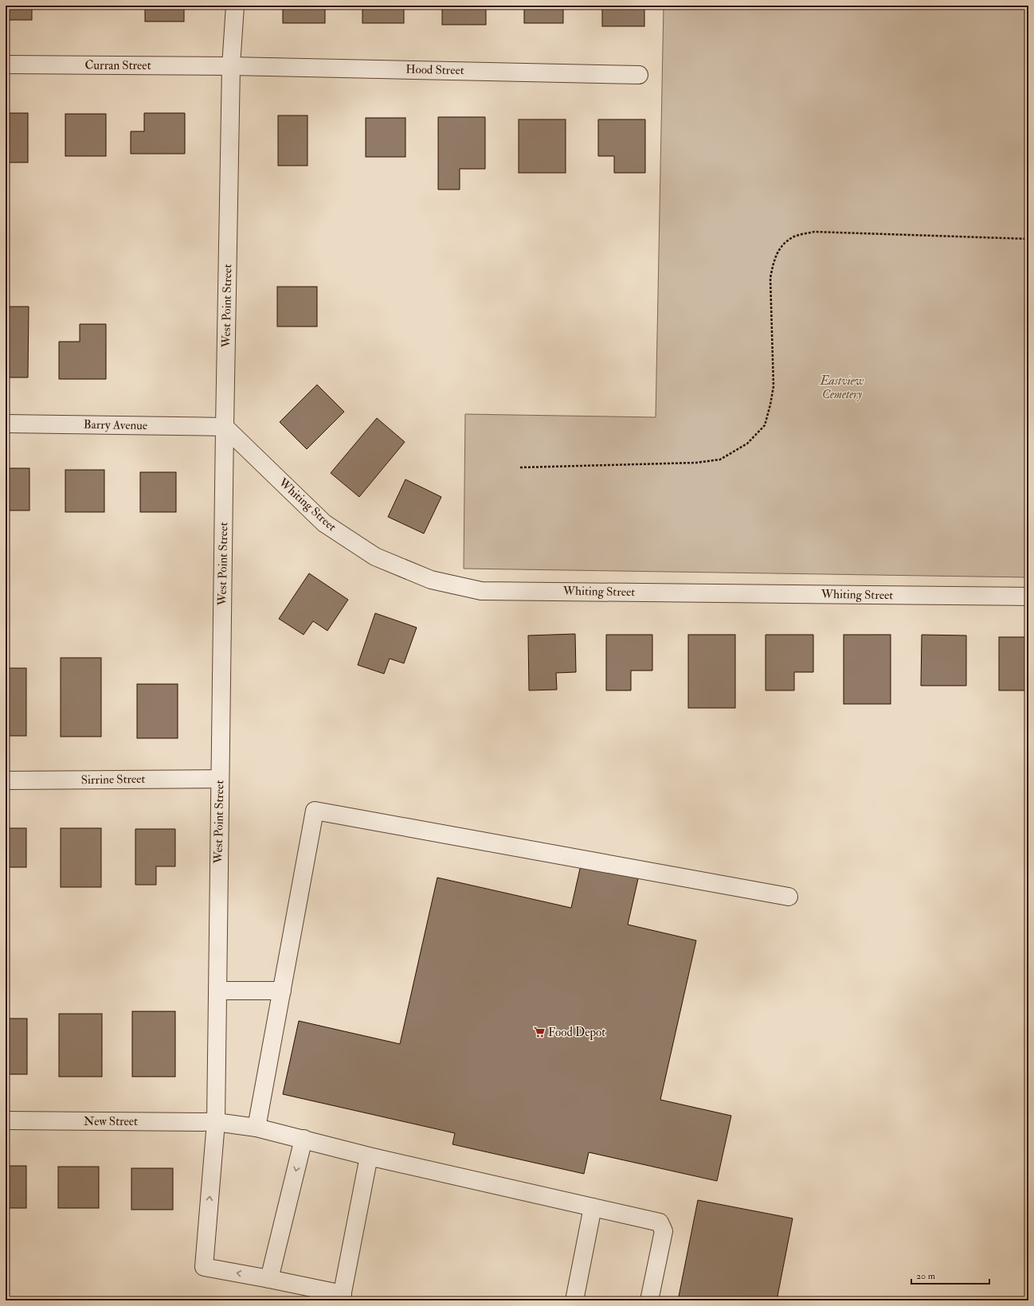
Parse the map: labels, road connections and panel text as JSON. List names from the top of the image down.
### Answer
{
  "streets": {
    "street": [
      "Curran Street",
      "Hood Street",
      "West Point Street",
      "Barry Avenue",
      "Whiting Street",
      "Sirrine Street",
      "New Street"
    ]
  },
  "crossings": [
    ["Curran Street", "Hood Street"],
    ["Curran Street", "West Point Street"],
    ["Hood Street", "West Point Street"],
    ["West Point Street", "Barry Avenue"],
    ["West Point Street", "Whiting Street"],
    ["West Point Street", "Sirrine Street"],
    ["West Point Street", "New Street"],
    ["Barry Avenue", "Whiting Street"]
  ],
  "parks": ["Eastview Cemetery"],
  "places": {
    "supermarket": ["Food Depot"]
  },
  "scale_bar": "20 m"
}
